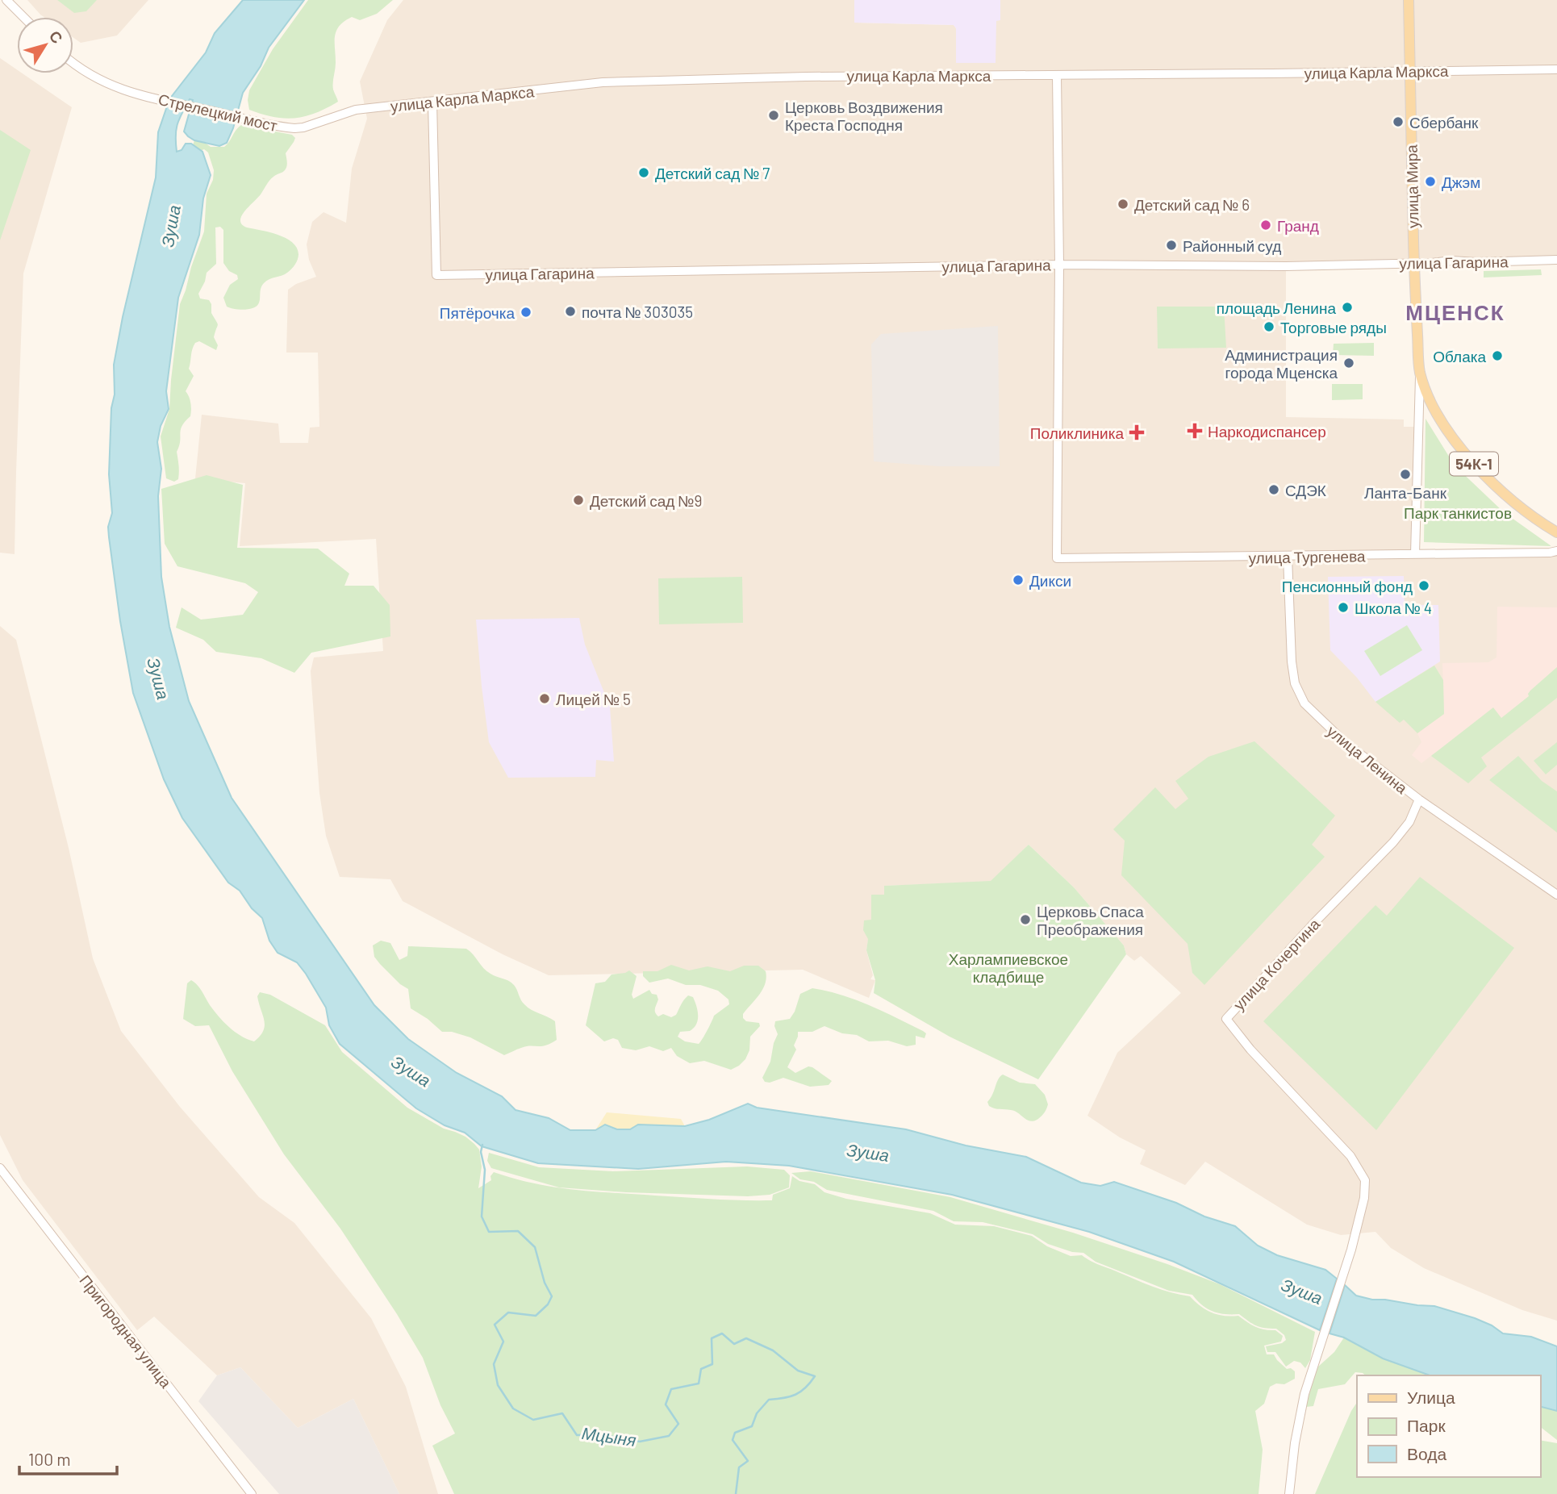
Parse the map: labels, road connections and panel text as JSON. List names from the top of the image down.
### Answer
{
  "streets": {
    "main road": [
      "улица Карла Маркса",
      "Стрелецкий мост",
      "улица Мира",
      "улица Гагарина",
      "54К-1",
      "улица Тургенева",
      "улица Ленина",
      "улица Кочергина",
      "Пригородная улица"
    ]
  },
  "crossings": [
    ["улица Карла Маркса", "Стрелецкий мост"],
    ["улица Карла Маркса", "улица Мира"],
    ["улица Карла Маркса", "улица Гагарина"],
    ["улица Мира", "улица Гагарина"],
    ["улица Мира", "улица Тургенева"],
    ["улица Гагарина", "улица Тургенева"],
    ["улица Тургенева", "улица Ленина"],
    ["улица Ленина", "улица Кочергина"]
  ],
  "districts": ["МЦЕНСК"],
  "water": ["Зуша", "Мцыня"],
  "parks": ["Парк танкистов", "Харлампиевское кладбище"],
  "places": {
    "other": [
      "Церковь Воздвижения Креста Господня",
      "Сбербанк",
      "Детский сад № 7",
      "Джэм",
      "Детский сад № 6",
      "Гранд",
      "Районный суд",
      "площадь Ленина",
      "почта № 303035",
      "Пятёрочка",
      "Торговые ряды",
      "Облака",
      "Администрация города Мценска",
      "Ланта-Банк",
      "СДЭК",
      "Детский сад №9",
      "Дикси",
      "Пенсионный фонд",
      "Школа № 4",
      "Лицей № 5",
      "Церковь Спаса Преображения"
    ],
    "health": ["Наркодиспансер", "Поликлиника"]
  },
  "legend": ["Улица", "Парк", "Вода"],
  "scale_bar": "100 m",
  "north": "top right"
}
